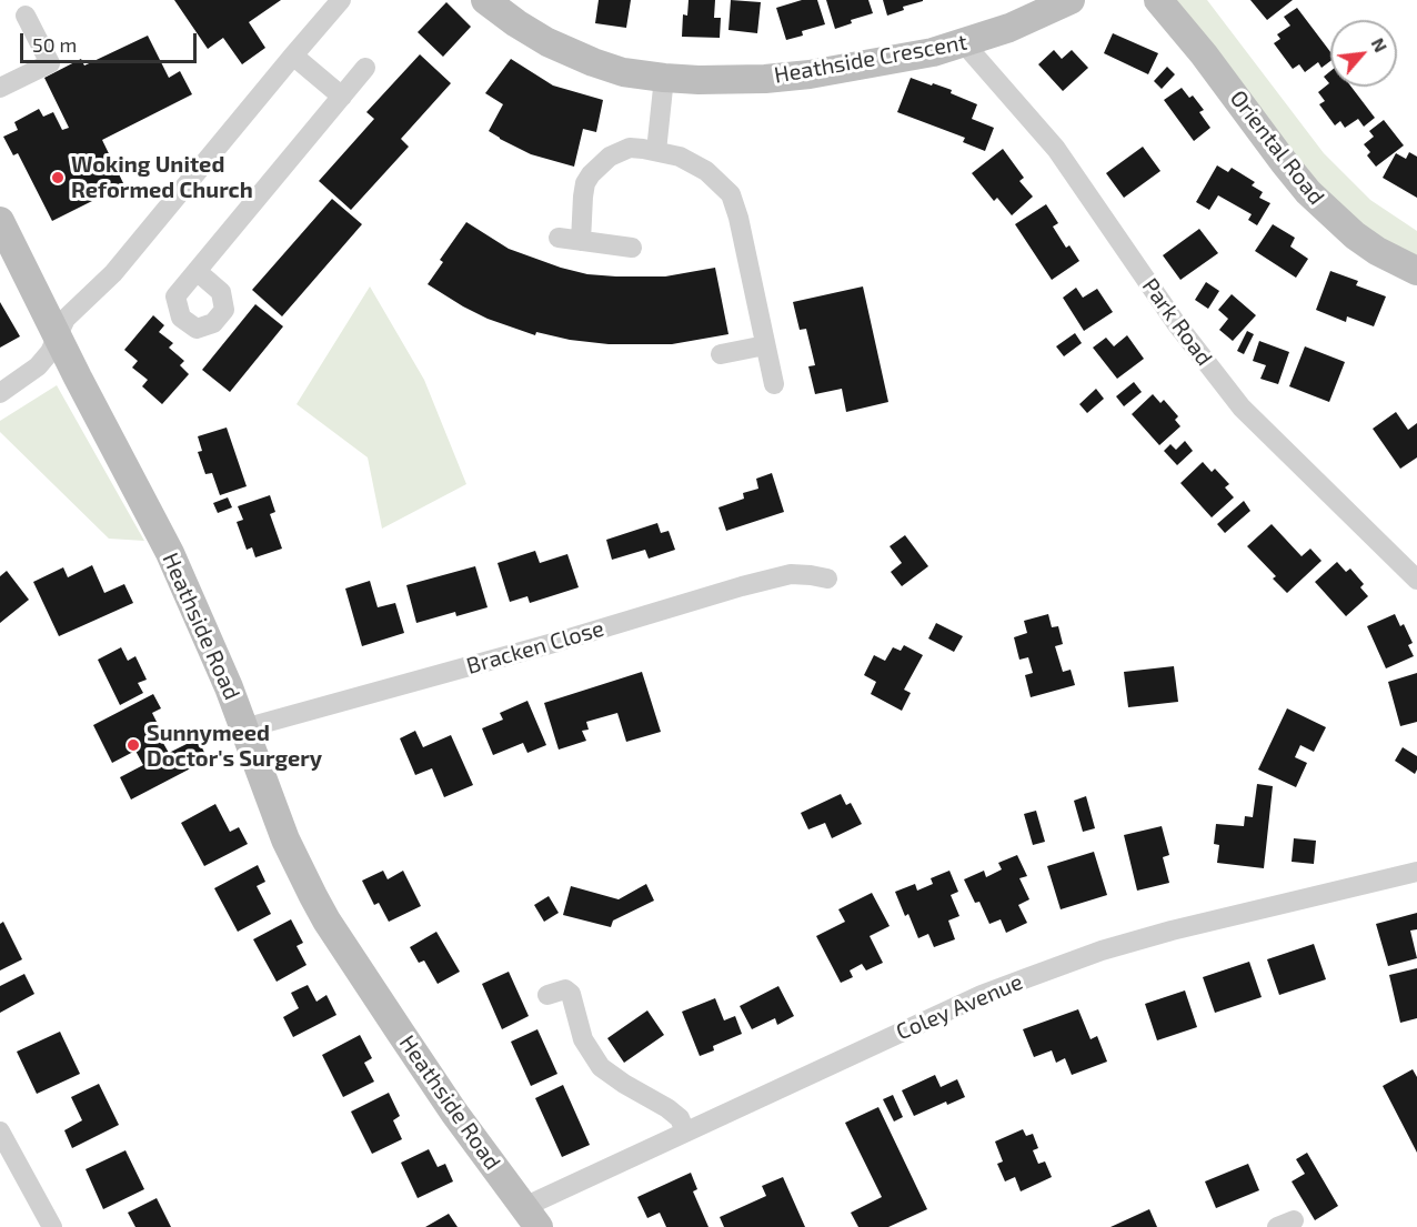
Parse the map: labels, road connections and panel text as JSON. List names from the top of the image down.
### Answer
{
  "streets": {
    "street": [
      "Heathside Crescent",
      "Oriental Road",
      "Park Road",
      "Heathside Road",
      "Bracken Close",
      "Coley Avenue"
    ]
  },
  "crossings": [
    ["Heathside Crescent", "Park Road"],
    ["Heathside Road", "Bracken Close"],
    ["Heathside Road", "Coley Avenue"]
  ],
  "places": ["Woking United Reformed Church", "Sunnymeed Doctor's Surgery"],
  "scale_bar": "50 m",
  "north": "top right"
}
